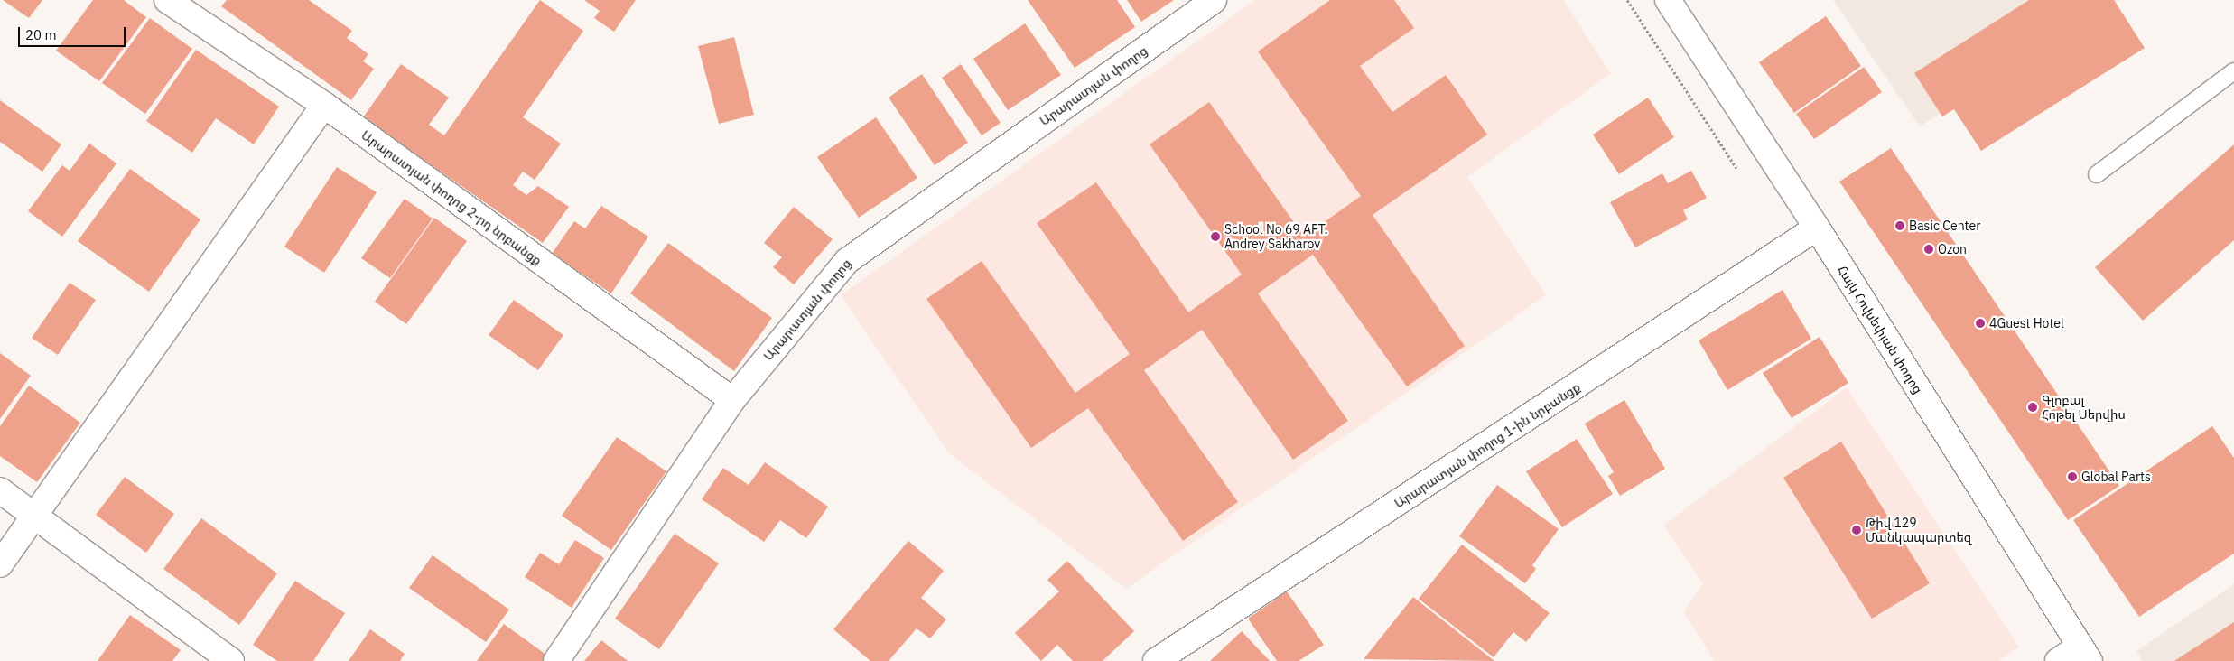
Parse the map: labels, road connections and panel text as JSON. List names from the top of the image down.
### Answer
{
  "streets": {
    "street": [
      "Արարատյան փողոց",
      "Արարատյան փողոց 2-րդ նրբանցք",
      "Հայկ Հովսեփյան փողոց",
      "Արարատյան փողոց 1-ին նրբանցք"
    ]
  },
  "crossings": [
    ["Արարատյան փողոց", "Արարատյան փողոց 2-րդ նրբանցք"],
    ["Հայկ Հովսեփյան փողոց", "Արարատյան փողոց 1-ին նրբանցք"]
  ],
  "places": [
    "Basic Center",
    "School No 69 AFT. Andrey Sakharov",
    "Ozon",
    "4Guest Hotel",
    "Գլոբալ Հոթել Սերվիս",
    "Global Parts",
    "Թիվ 129 Մանկապարտեզ"
  ],
  "scale_bar": "20 m"
}
